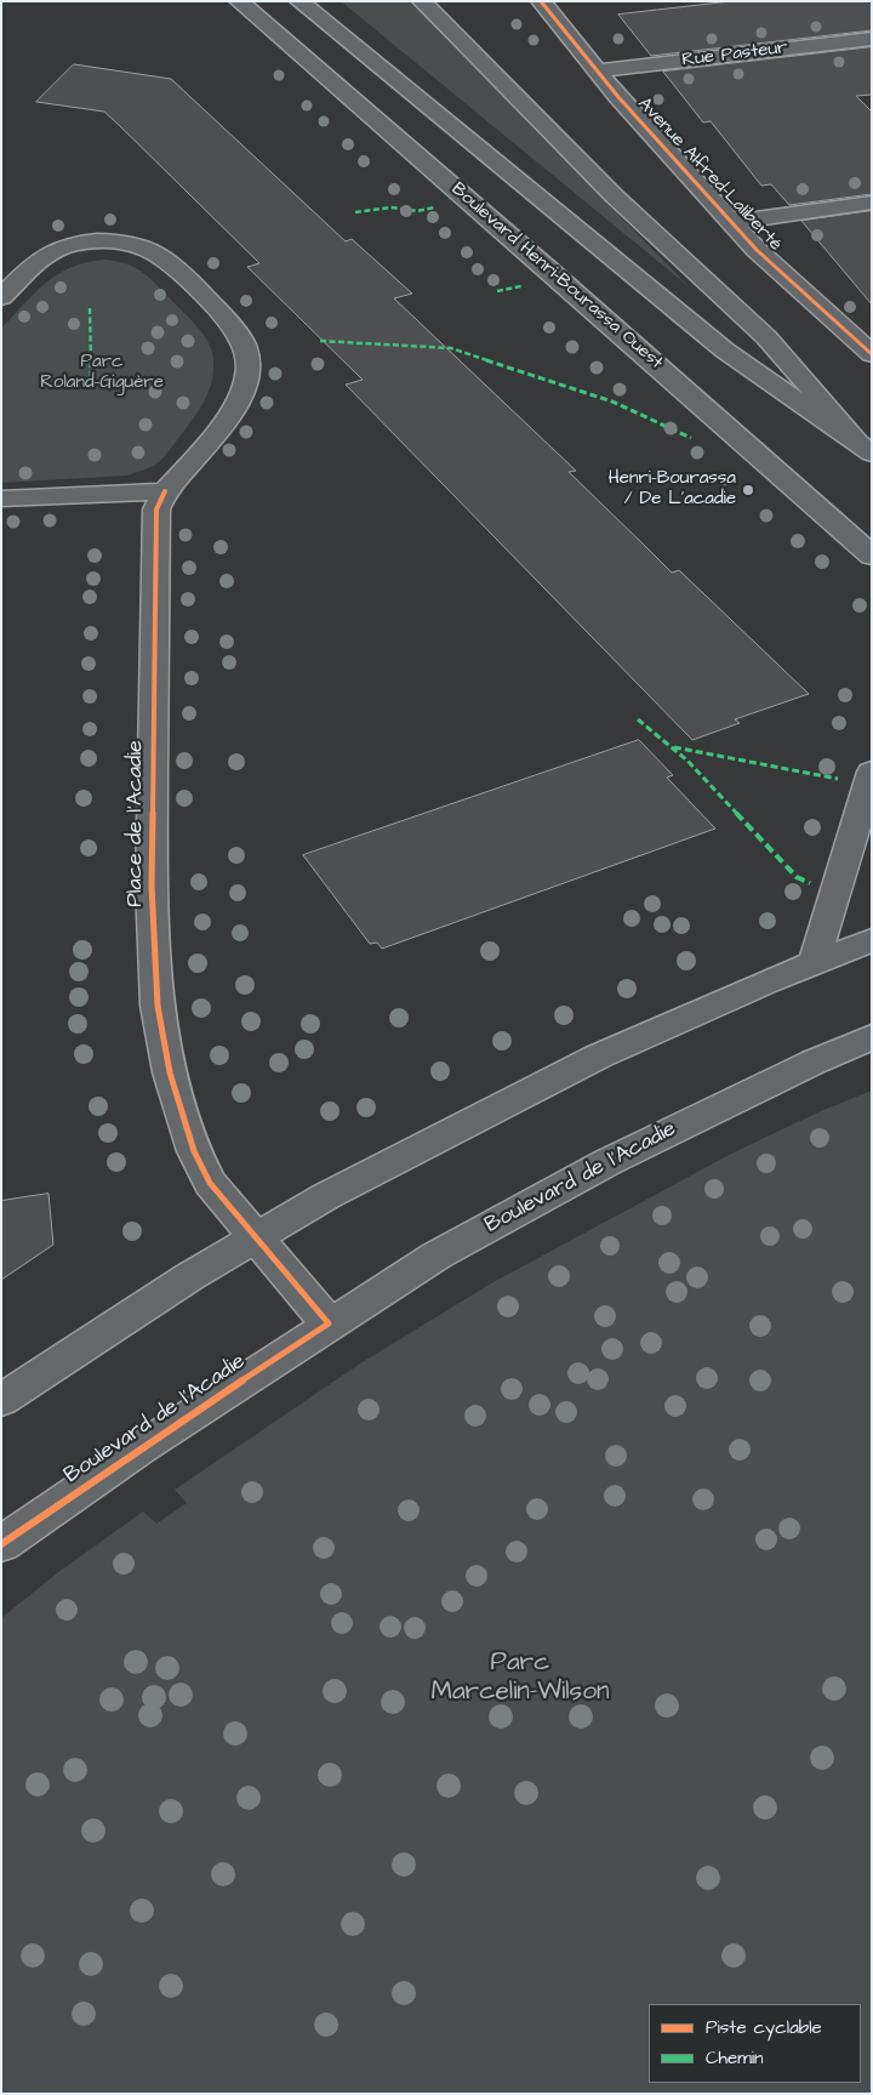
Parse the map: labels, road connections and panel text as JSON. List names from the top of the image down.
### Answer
{
  "streets": {
    "main road": [
      "Rue Pasteur",
      "Avenue Alfred-Laliberté",
      "Boulevard Henri-Bourassa Ouest",
      "Place de l'Acadie",
      "Boulevard de l'Acadie"
    ]
  },
  "crossings": [
    ["Rue Pasteur", "Avenue Alfred-Laliberté"],
    ["Place de l'Acadie", "Boulevard de l'Acadie"]
  ],
  "parks": ["Parc Roland-Giguère", "Parc Marcelin-Wilson"],
  "places": ["Henri-Bourassa / De L'acadie"],
  "legend": ["Piste cyclable", "Chemin"]
}
